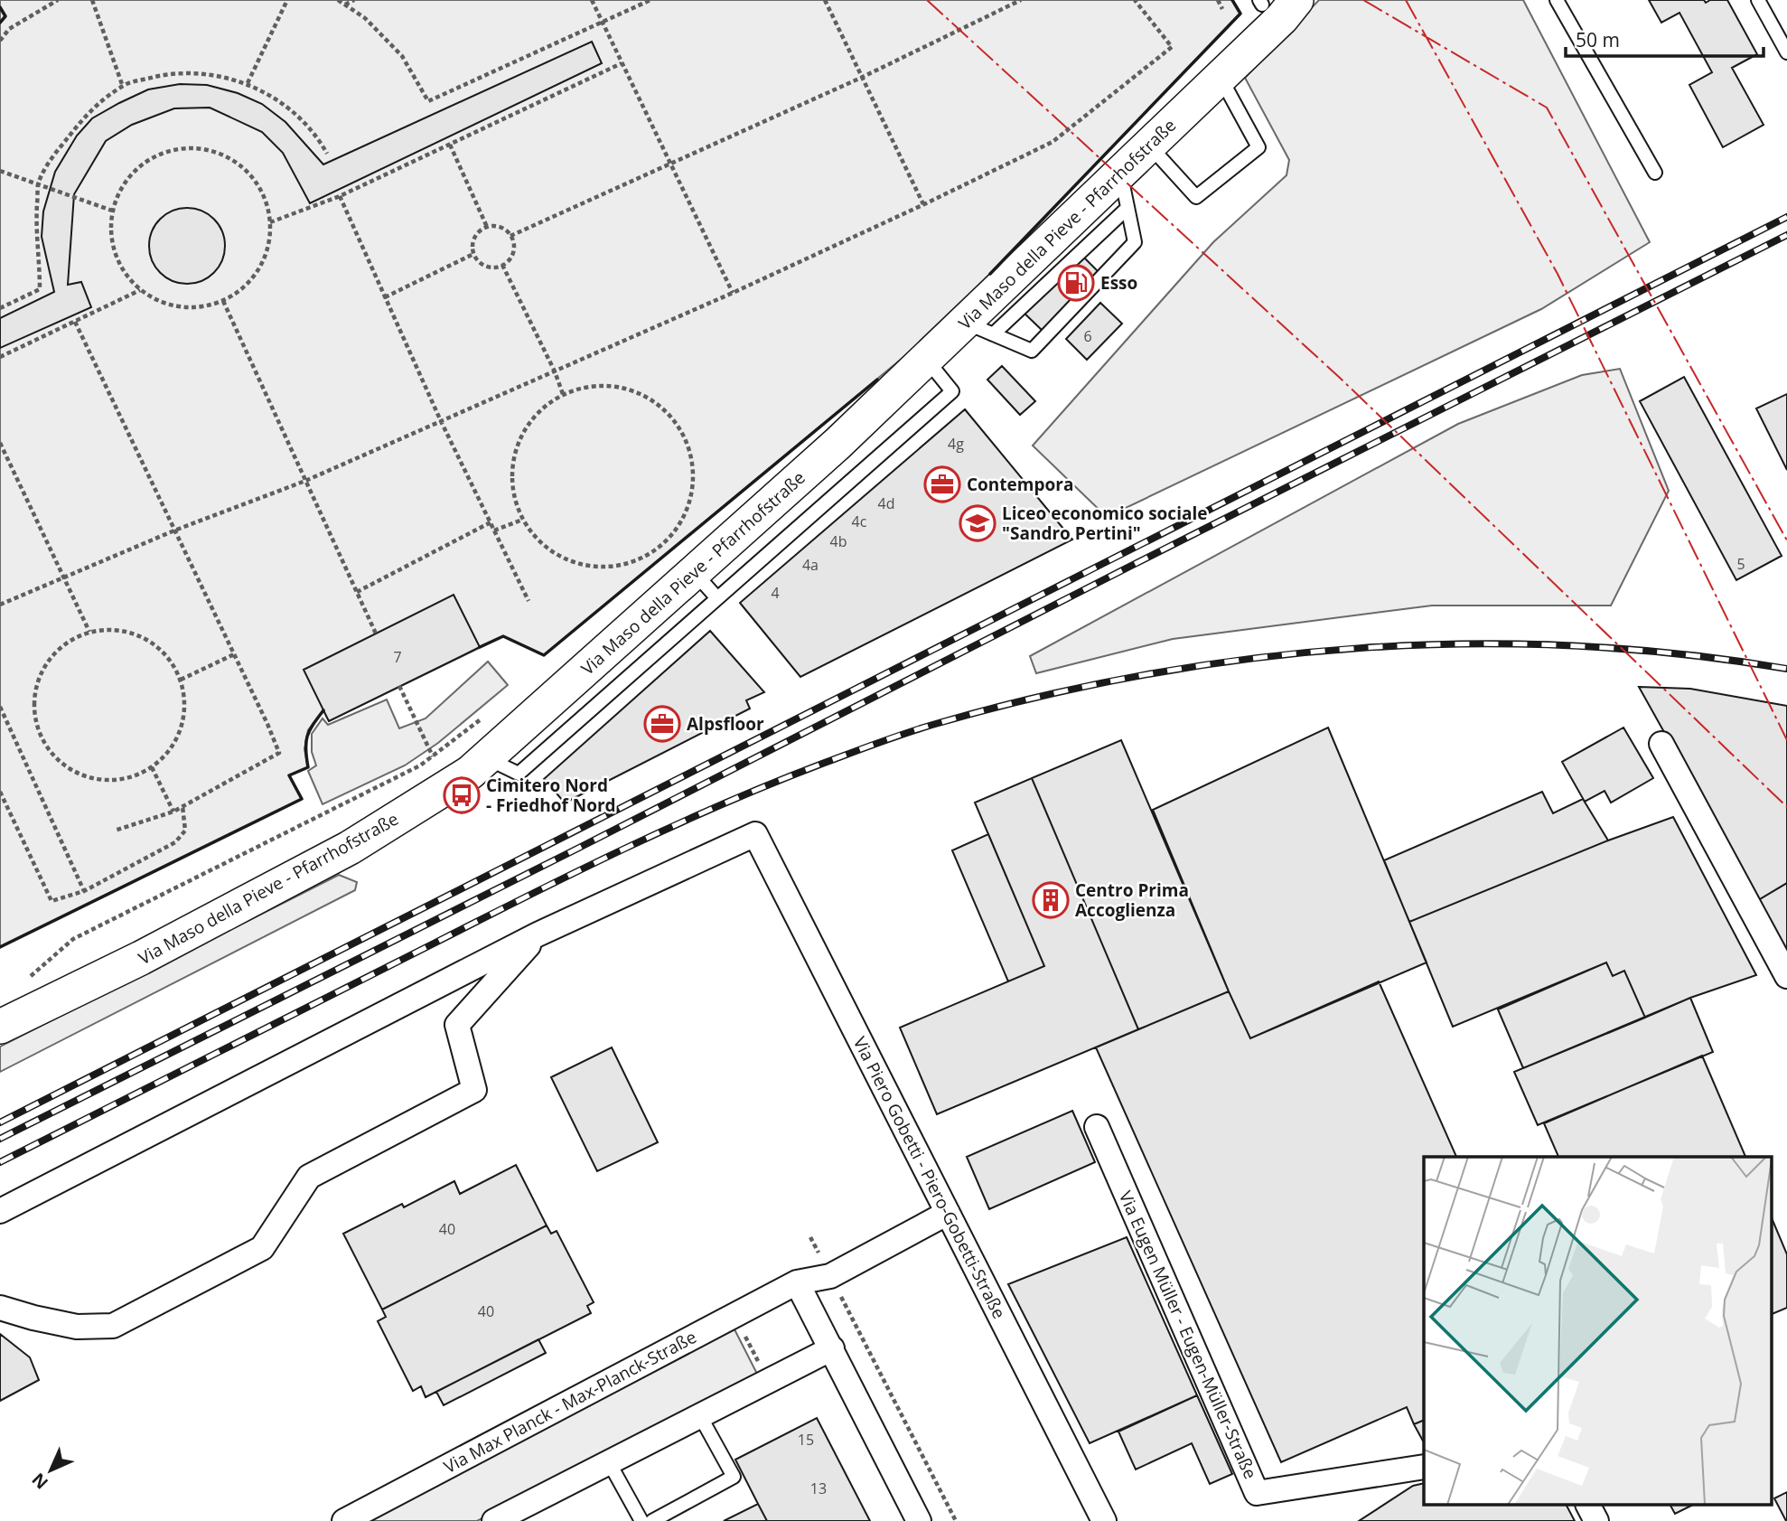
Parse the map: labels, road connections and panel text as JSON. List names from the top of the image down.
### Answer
{
  "streets": {
    "street": [
      "Via Maso della Pieve - Pfarrhofstraße",
      "Via Piero Gobetti - Piero-Gobetti-Straße",
      "Via Eugen Müller - Eugen-Müller-Straße",
      "Via Max Planck - Max-Planck-Straße"
    ]
  },
  "crossings": [
    ["Via Piero Gobetti - Piero-Gobetti-Straße", "Via Max Planck - Max-Planck-Straße"]
  ],
  "places": {
    "fuel station": ["Esso"],
    "office": ["Contempora", "Alpsfloor"],
    "school or university": ["Liceo economico sociale \"Sandro Pertini\""],
    "bus stop": ["Cimitero Nord - Friedhof Nord"],
    "building": ["Centro Prima Accoglienza"]
  },
  "house_numbers": [
    "6",
    "4g",
    "4d",
    "4c",
    "4b",
    "5",
    "4a",
    "4",
    "7",
    "40",
    "40",
    "15",
    "13"
  ],
  "scale_bar": "50 m",
  "north": "bottom left"
}
